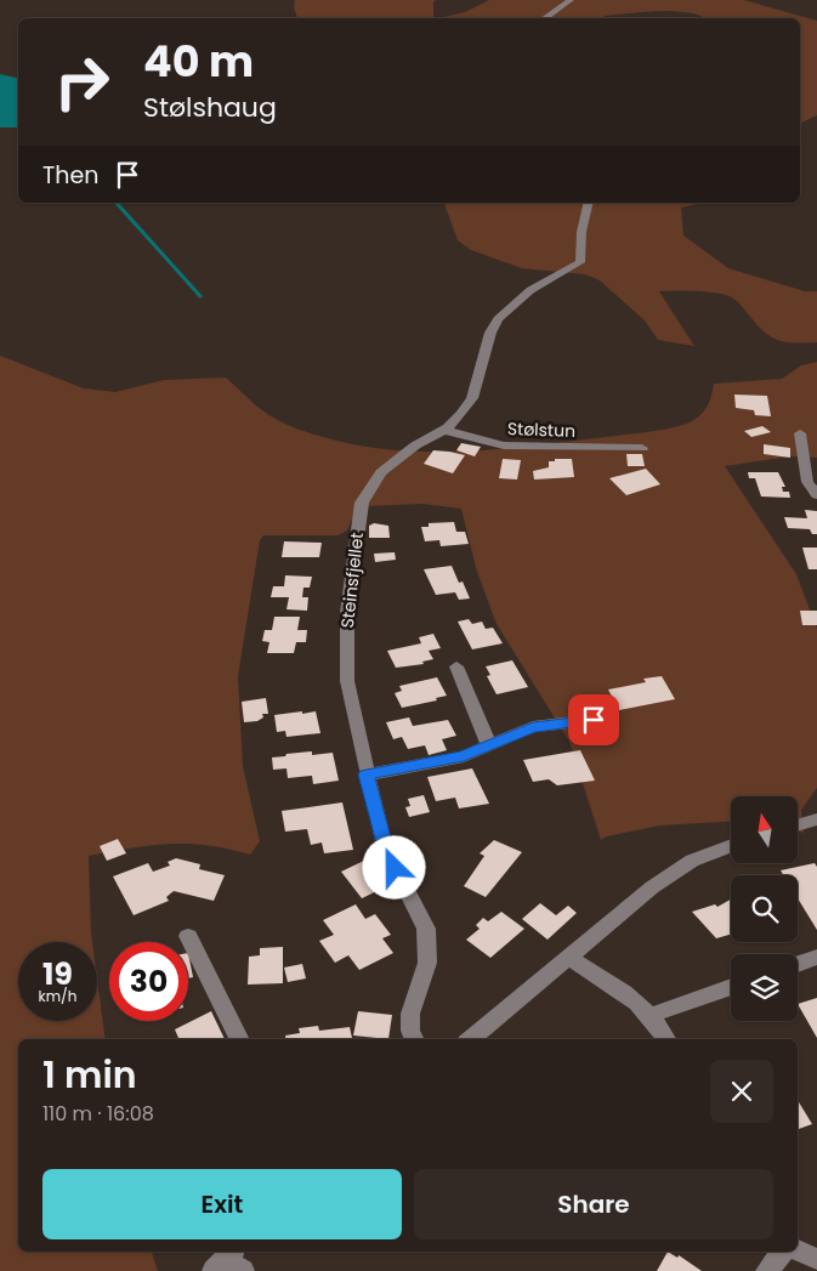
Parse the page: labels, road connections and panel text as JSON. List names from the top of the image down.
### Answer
{
  "streets": {
    "street": ["Stølstun", "Steinsfjellet"]
  },
  "crossings": [
    ["Stølstun", "Steinsfjellet"]
  ],
  "north": "top",
  "page": {
    "turn": ["40 m", "Stølshaug"],
    "then": "Then",
    "speed": "19 km/h",
    "limit": "30",
    "heading": ["1 min", "110 m · 16:08"],
    "buttons": ["Exit", "Share"]
  }
}
